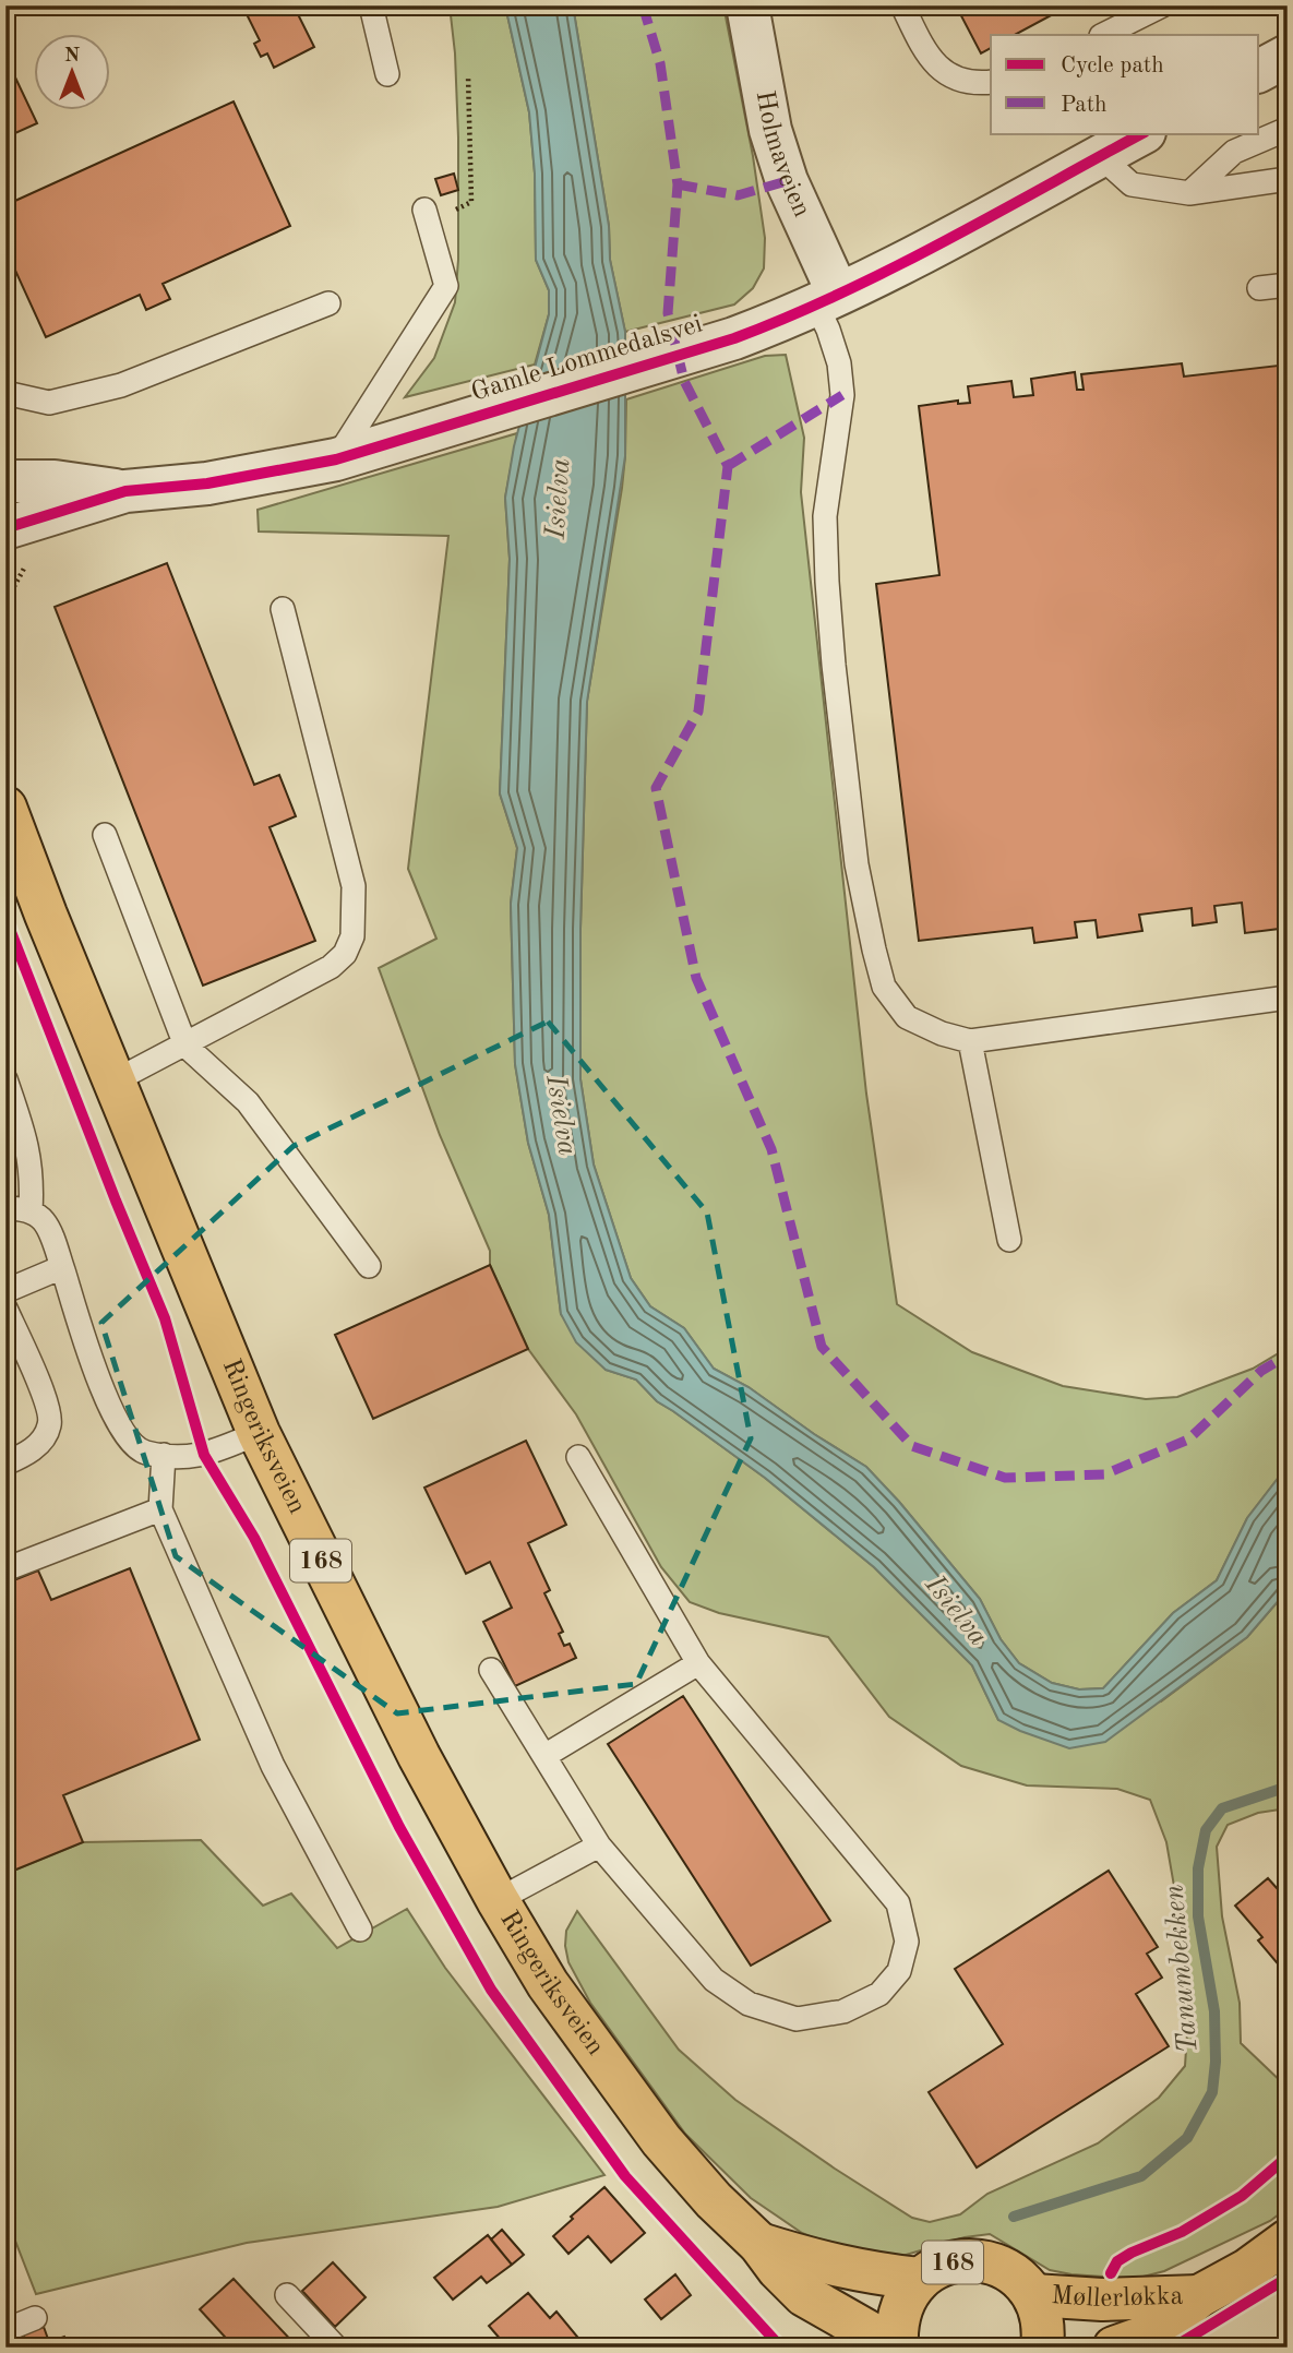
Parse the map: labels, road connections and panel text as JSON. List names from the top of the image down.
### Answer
{
  "streets": {
    "main road": ["Ringeriksveien", "168", "Møllerløkka"],
    "street": ["Holmaveien", "Gamle Lommedalsvei"]
  },
  "crossings": [
    ["Holmaveien", "Gamle Lommedalsvei"],
    ["Ringeriksveien", "168"],
    ["168", "Møllerløkka"]
  ],
  "water": ["Isielva", "Tanumbekken"],
  "legend": ["Cycle path", "Path"],
  "north": "top"
}
